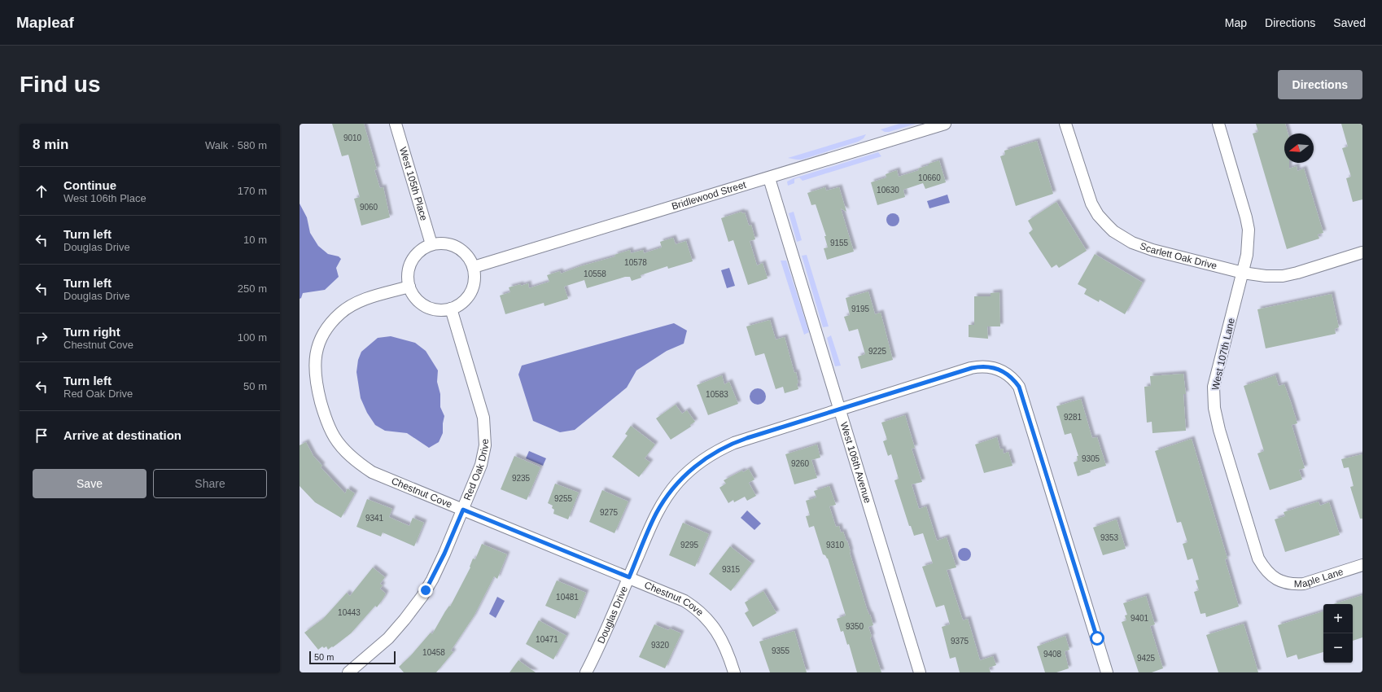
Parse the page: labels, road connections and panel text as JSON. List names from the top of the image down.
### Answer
{
  "streets": {
    "street": [
      "West 105th Place",
      "Bridlewood Street",
      "Scarlett Oak Drive",
      "West 107th Lane",
      "West 106th Avenue",
      "Red Oak Drive",
      "Chestnut Cove",
      "Maple Lane",
      "Douglas Drive"
    ]
  },
  "crossings": [
    ["West 105th Place", "Bridlewood Street"],
    ["West 105th Place", "Red Oak Drive"],
    ["West 105th Place", "Chestnut Cove"],
    ["Bridlewood Street", "West 106th Avenue"],
    ["Bridlewood Street", "Red Oak Drive"],
    ["Bridlewood Street", "Chestnut Cove"],
    ["Scarlett Oak Drive", "West 107th Lane"],
    ["West 107th Lane", "Maple Lane"],
    ["West 106th Avenue", "Douglas Drive"],
    ["Red Oak Drive", "Chestnut Cove"],
    ["Chestnut Cove", "Douglas Drive"]
  ],
  "house_numbers": [
    "9010",
    "10660",
    "10630",
    "9060",
    "9155",
    "10578",
    "10558",
    "9195",
    "9225",
    "10583",
    "9281",
    "9305",
    "9260",
    "9235",
    "9255",
    "9275",
    "9341",
    "9353",
    "9295",
    "9310",
    "9315",
    "10481",
    "10443",
    "9401",
    "9350",
    "10471",
    "9375",
    "9320",
    "9355",
    "10458",
    "9408",
    "9425"
  ],
  "scale_bar": "50 m",
  "north": "left",
  "page": {
    "header": "Mapleaf",
    "nav": ["Map", "Directions", "Saved"],
    "buttons": [
      "Directions",
      ["Save", "Share"]
    ],
    "title": "Find us",
    "heading": ["8 min", "Walk · 580 m"],
    "list": [
      ["Continue", "West 106th Place", "170 m"],
      ["Turn left", "Douglas Drive", "10 m"],
      ["Turn left", "Douglas Drive", "250 m"],
      ["Turn right", "Chestnut Cove", "100 m"],
      ["Turn left", "Red Oak Drive", "50 m"],
      "Arrive at destination"
    ],
    "map_buttons": ["+", "−"],
    "scale": "50 m"
  }
}
